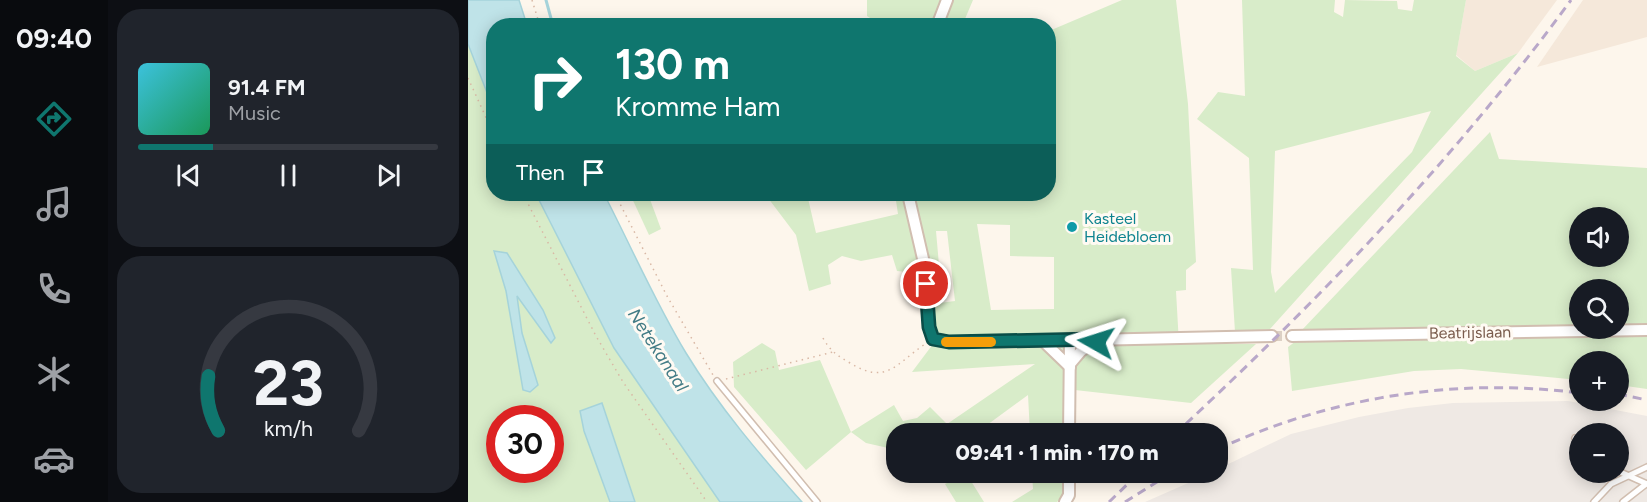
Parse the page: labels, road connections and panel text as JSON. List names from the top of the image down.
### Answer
{
  "streets": {
    "street": ["Beatrijslaan"]
  },
  "water": ["Netekanaal"],
  "places": ["Kasteel Heidebloem"],
  "page": {
    "tabs": "09:40",
    "turn": ["130 m", "Kromme Ham"],
    "song": ["91.4 FM", "Music"],
    "then": "Then",
    "map_buttons": ["+", "−"],
    "limit": "30",
    "trip": "09:41 · 1 min · 170 m",
    "gauge": ["23", "km/h"]
  }
}
